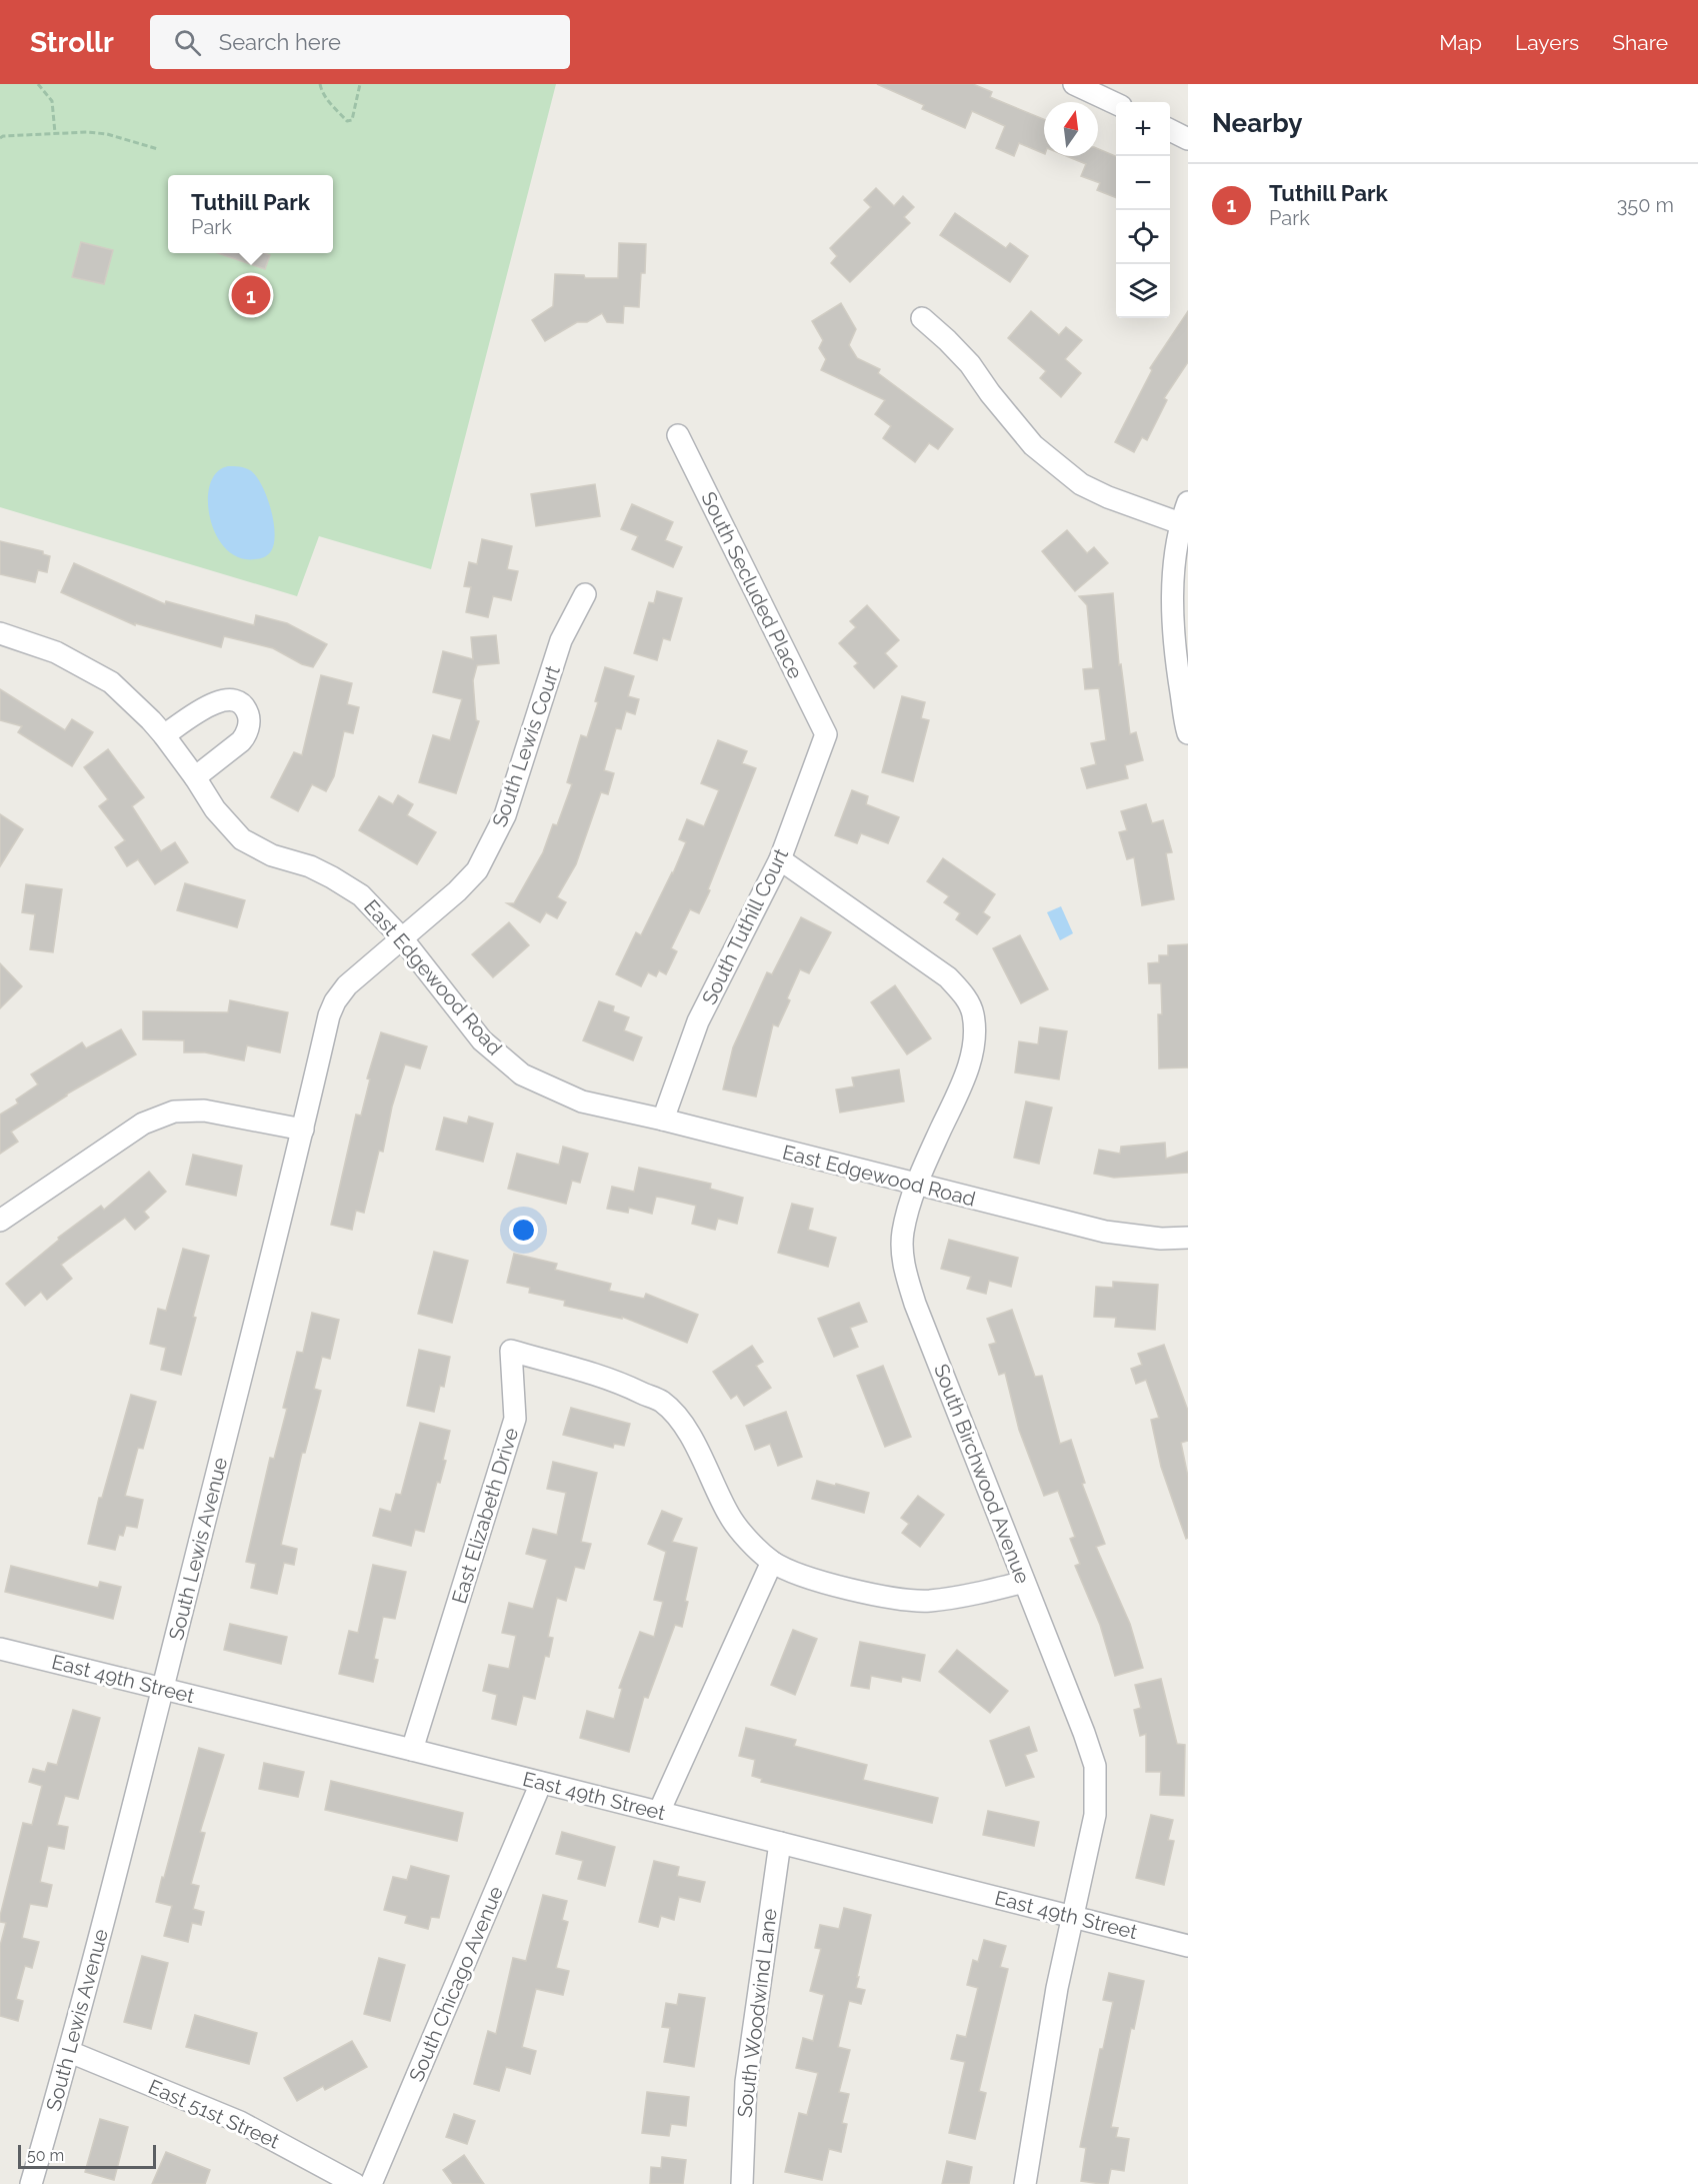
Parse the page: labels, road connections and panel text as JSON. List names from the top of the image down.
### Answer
{
  "streets": {
    "street": [
      "South Secluded Place",
      "South Lewis Court",
      "South Tuthill Court",
      "East Edgewood Road",
      "South Birchwood Avenue",
      "East Elizabeth Drive",
      "South Lewis Avenue",
      "East 49th Street",
      "South Chicago Avenue",
      "South Woodwind Lane",
      "East 51st Street"
    ]
  },
  "crossings": [
    ["South Secluded Place", "South Tuthill Court"],
    ["South Lewis Court", "East Edgewood Road"],
    ["South Lewis Court", "South Lewis Avenue"],
    ["South Tuthill Court", "East Edgewood Road"],
    ["South Tuthill Court", "South Birchwood Avenue"],
    ["East Edgewood Road", "South Birchwood Avenue"],
    ["East Edgewood Road", "South Lewis Avenue"],
    ["South Birchwood Avenue", "East Elizabeth Drive"],
    ["South Birchwood Avenue", "East 49th Street"],
    ["East Elizabeth Drive", "East 49th Street"],
    ["South Lewis Avenue", "East 49th Street"],
    ["South Lewis Avenue", "East 51st Street"],
    ["East 49th Street", "South Chicago Avenue"],
    ["East 49th Street", "South Woodwind Lane"]
  ],
  "scale_bar": "50 m",
  "north": "top",
  "page": {
    "header": "Strollr",
    "search": "Search here",
    "nav": ["Map", "Layers", "Share"],
    "heading": "Nearby",
    "map_buttons": ["+", "−"],
    "list": [
      {
        "mark": "1",
        "name": "Tuthill Park",
        "note": "Park",
        "value": "350 m"
      }
    ],
    "popup": ["Tuthill Park", "Park"],
    "pins": "1",
    "scale": "50 m"
  }
}
